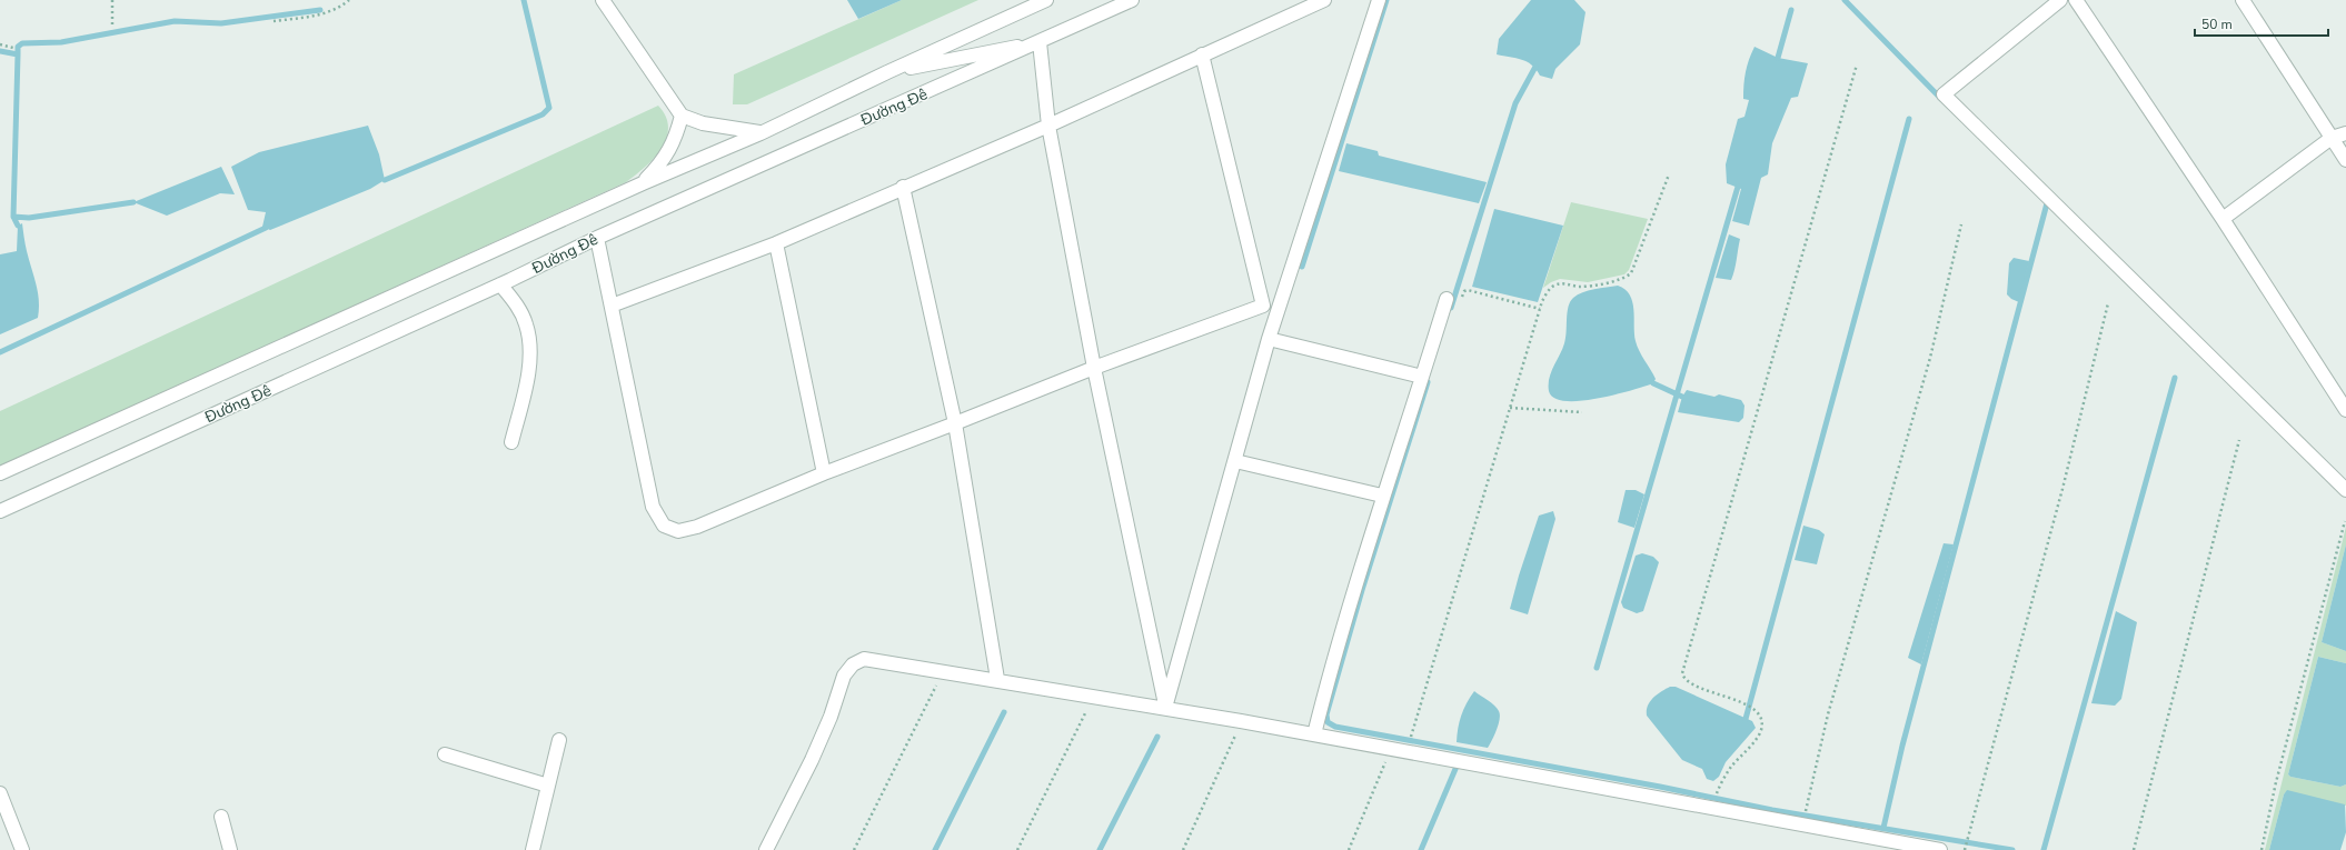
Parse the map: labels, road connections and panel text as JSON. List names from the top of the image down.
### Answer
{
  "streets": {
    "street": ["Đường Đê"]
  },
  "scale_bar": "50 m"
}
